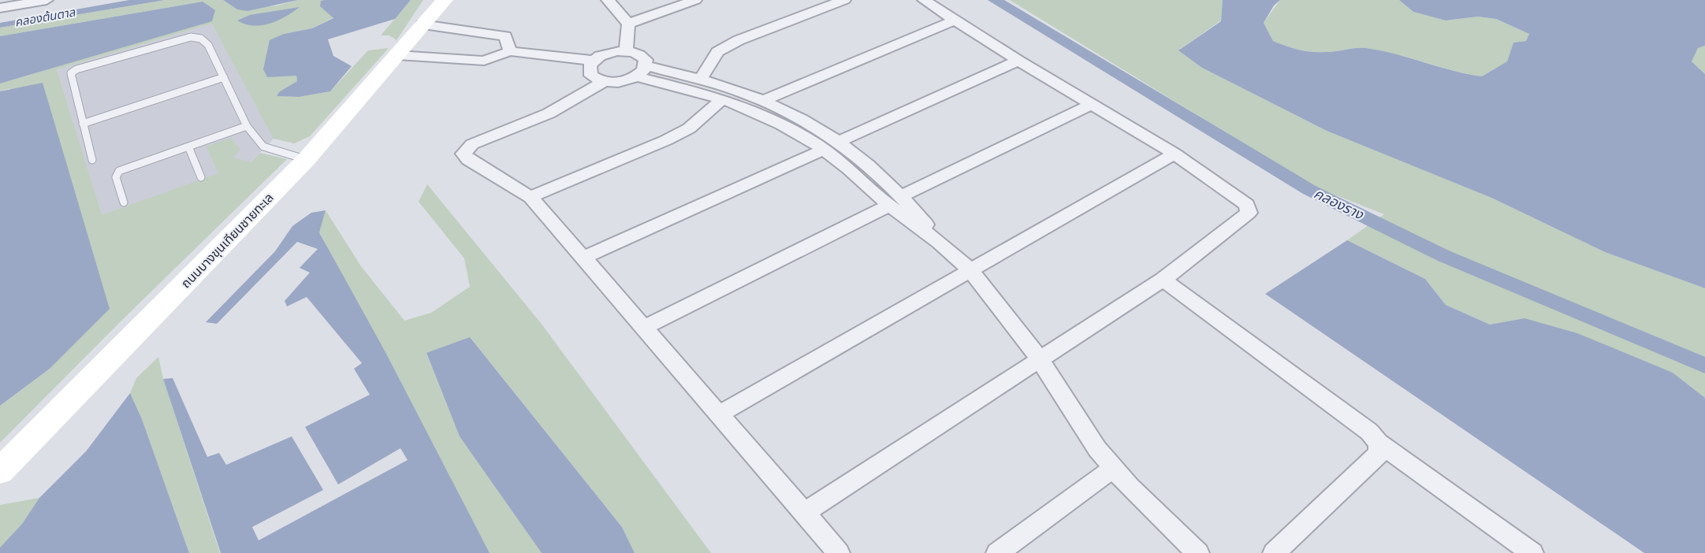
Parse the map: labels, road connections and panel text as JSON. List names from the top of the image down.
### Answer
{
  "streets": {
    "main road": ["ถนนบางขุนเทียนชายทะเล"]
  },
  "water": ["คลองต้นตาล", "คลองราง"]
}
